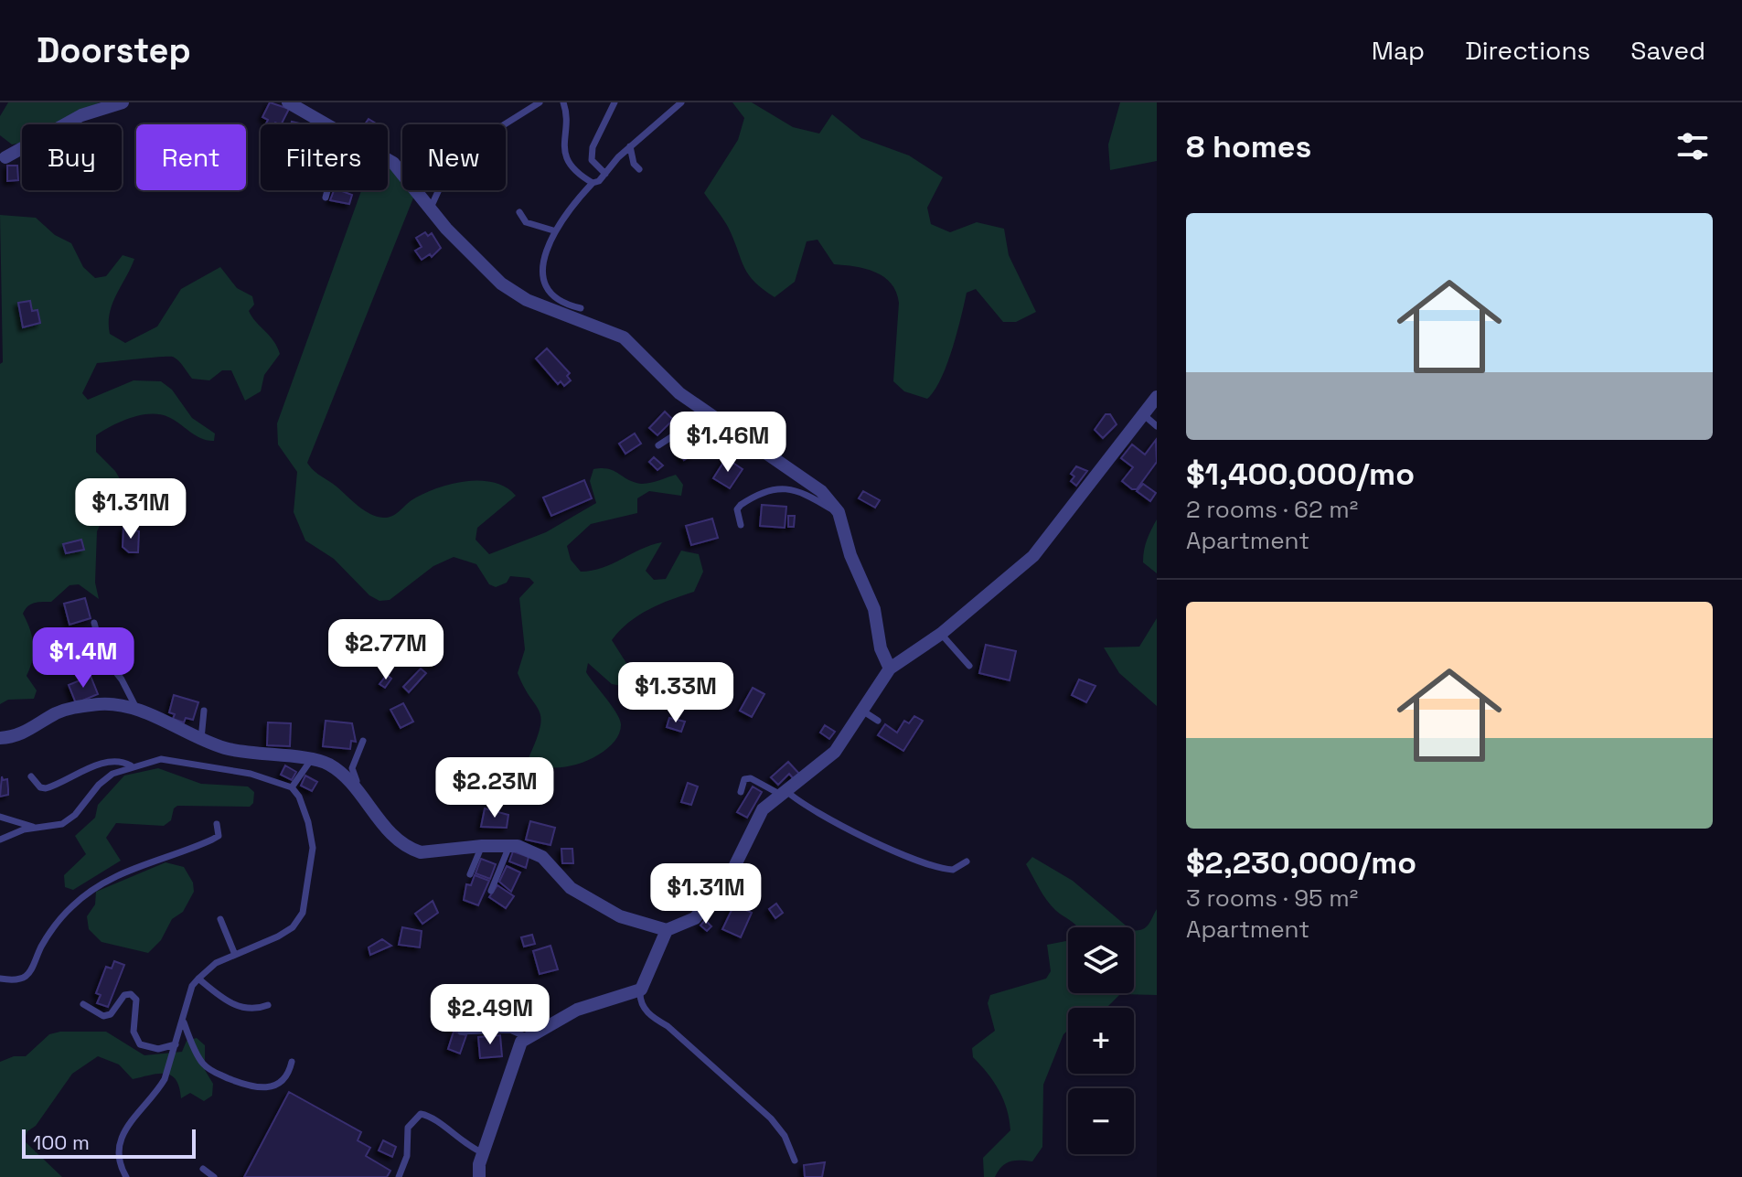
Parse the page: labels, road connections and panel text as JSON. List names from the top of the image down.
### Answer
{
  "scale_bar": "100 m",
  "page": {
    "header": "Doorstep",
    "nav": ["Map", "Directions", "Saved"],
    "heading": "8 homes",
    "chip": [
      "Buy",
      "Rent",
      "Filters",
      "New"
    ],
    "list": [
      {
        "name": "$1,400,000/mo",
        "note": "2 rooms · 62 m² · Apartment"
      },
      {
        "name": "$2,230,000/mo",
        "note": "3 rooms · 95 m² · Apartment"
      }
    ],
    "price": [
      "$1.46M",
      "$1.31M",
      "$2.77M",
      "$1.4M",
      "$1.33M",
      "$2.23M",
      "$1.31M",
      "$2.49M"
    ],
    "map_buttons": ["+", "−"],
    "scale": "100 m"
  }
}
